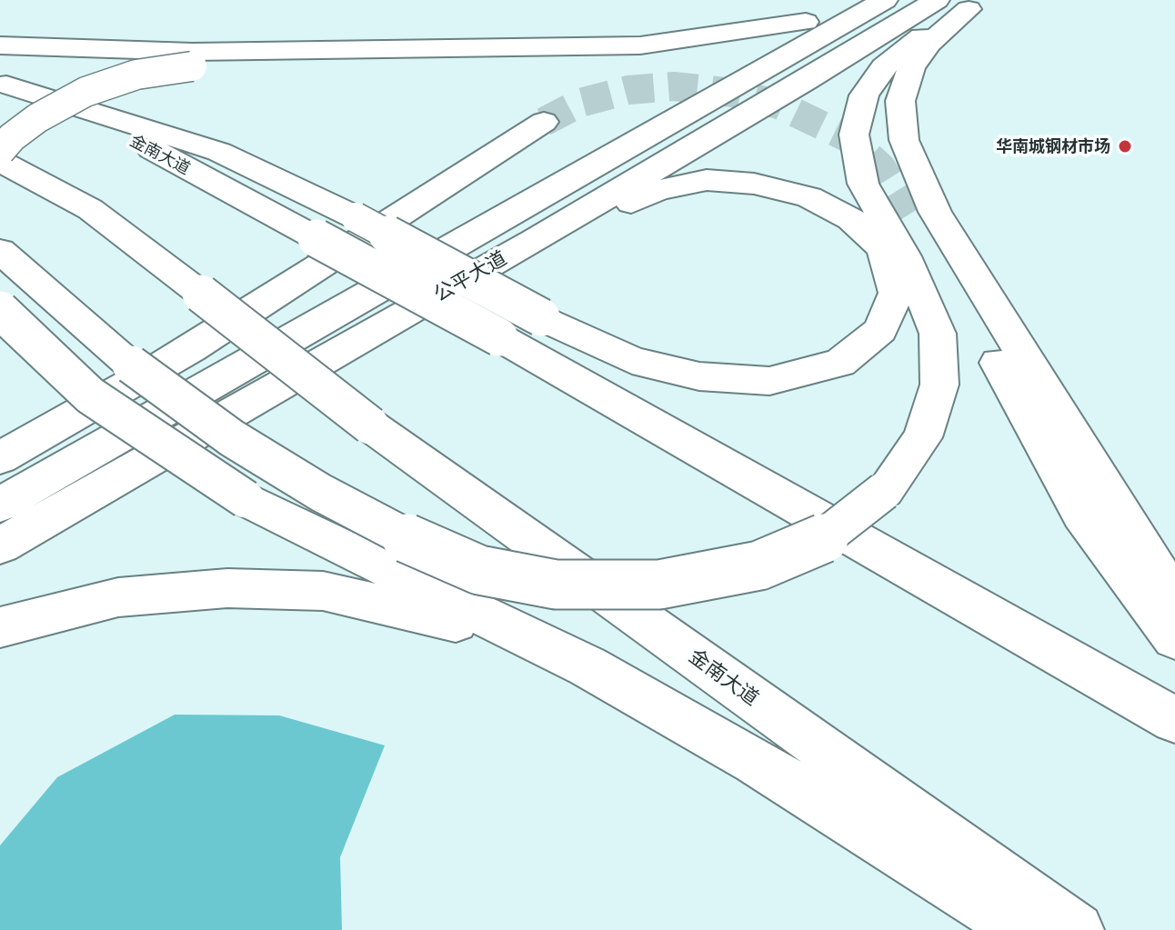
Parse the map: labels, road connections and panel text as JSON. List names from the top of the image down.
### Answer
{
  "streets": {
    "main road": ["金南大道", "公平大道"]
  },
  "places": ["华南城钢材市场"]
}
